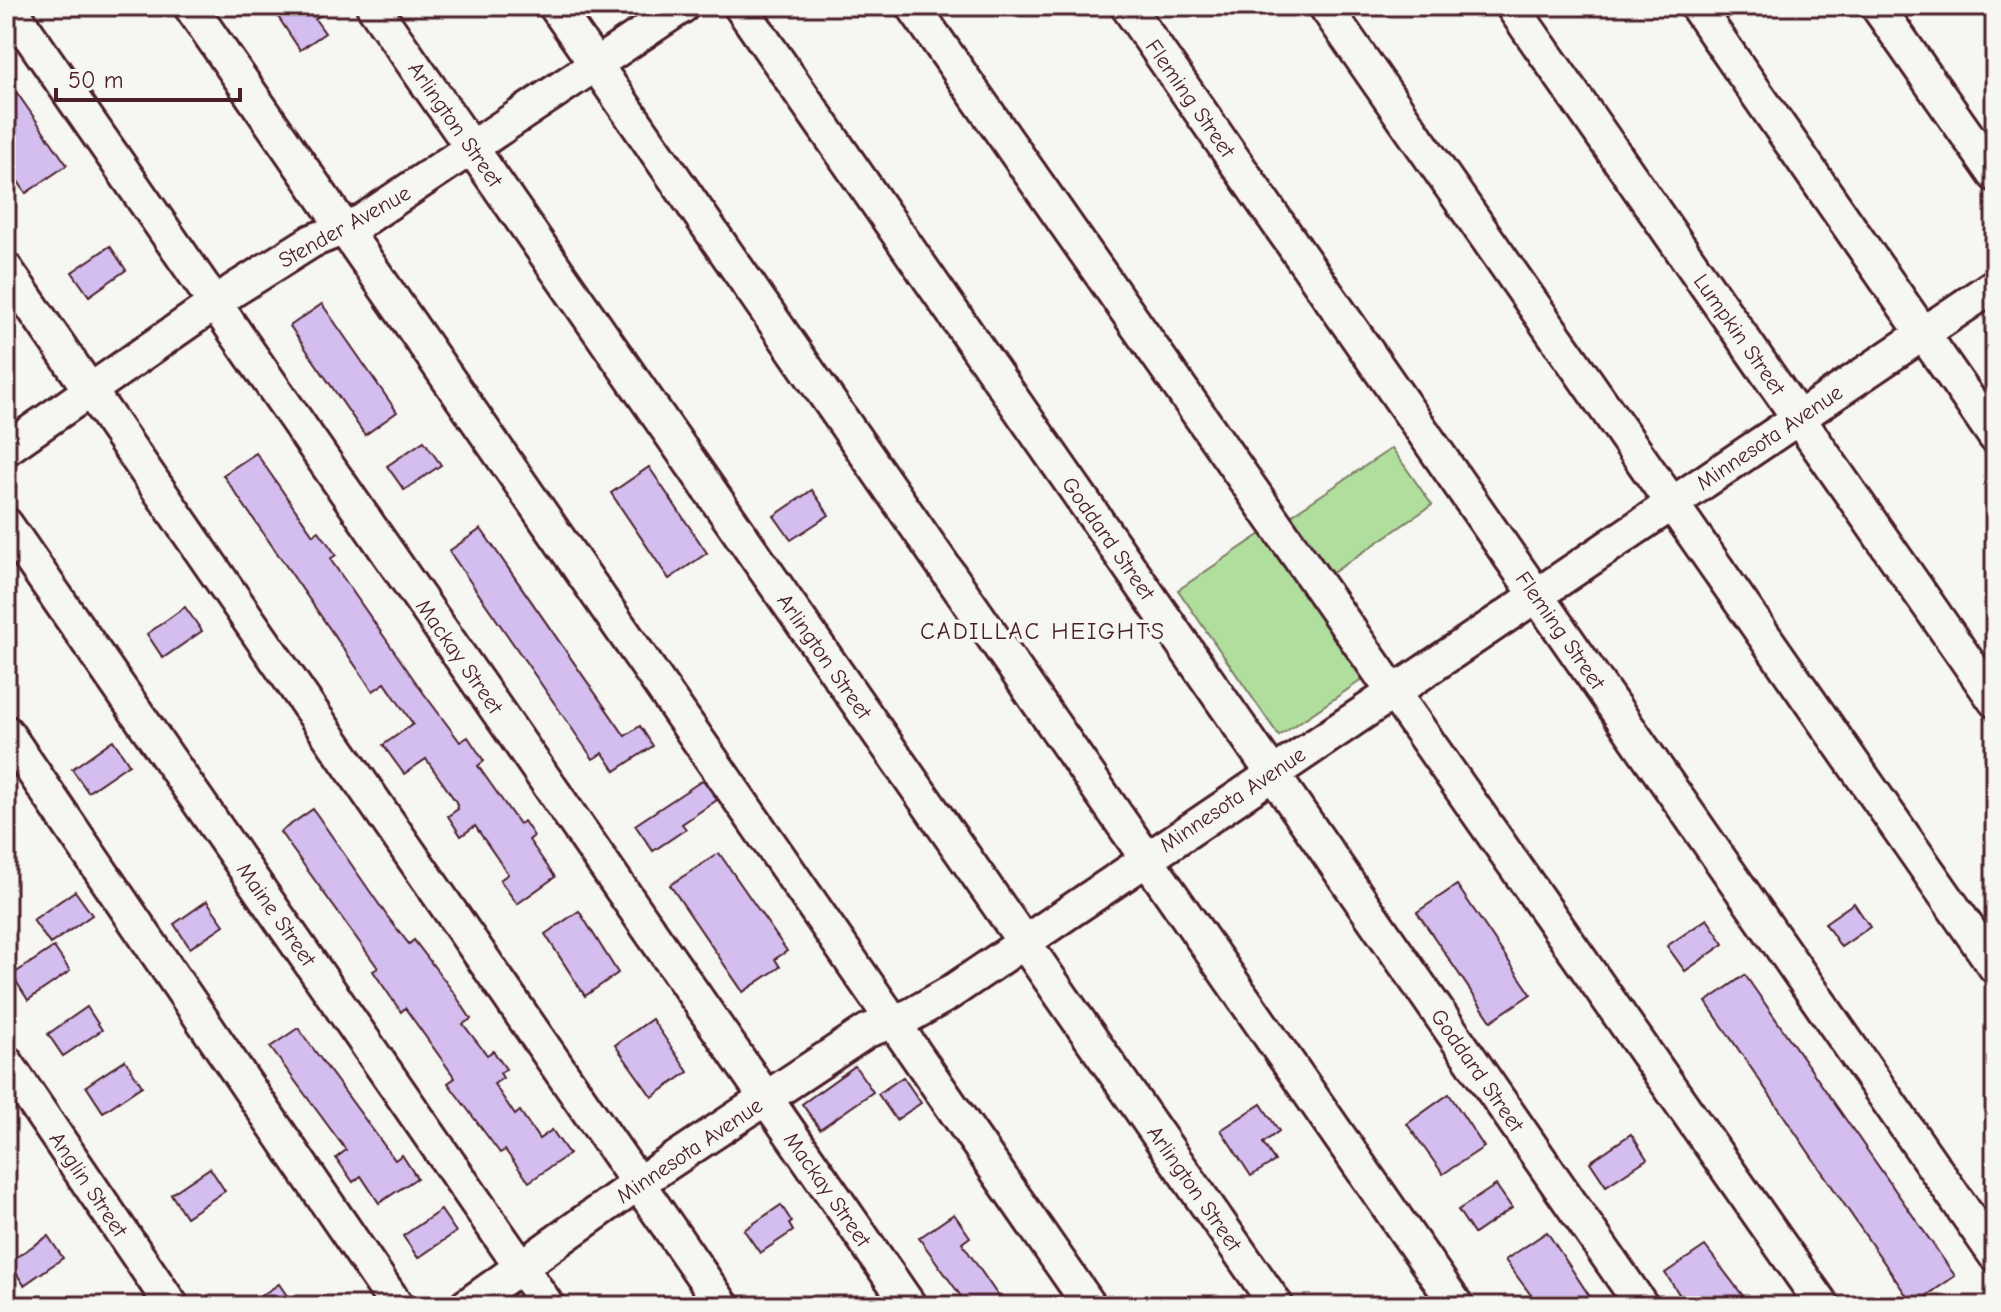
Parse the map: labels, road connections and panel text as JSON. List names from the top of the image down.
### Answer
{
  "streets": {
    "street": [
      "Fleming Street",
      "Arlington Street",
      "Stender Avenue",
      "Lumpkin Street",
      "Minnesota Avenue",
      "Goddard Street",
      "Mackay Street",
      "Maine Street",
      "Anglin Street"
    ]
  },
  "crossings": [
    ["Fleming Street", "Minnesota Avenue"],
    ["Arlington Street", "Stender Avenue"],
    ["Arlington Street", "Minnesota Avenue"],
    ["Stender Avenue", "Mackay Street"],
    ["Lumpkin Street", "Minnesota Avenue"],
    ["Minnesota Avenue", "Goddard Street"],
    ["Minnesota Avenue", "Mackay Street"],
    ["Minnesota Avenue", "Maine Street"]
  ],
  "districts": ["CADILLAC HEIGHTS"],
  "scale_bar": "50 m"
}
